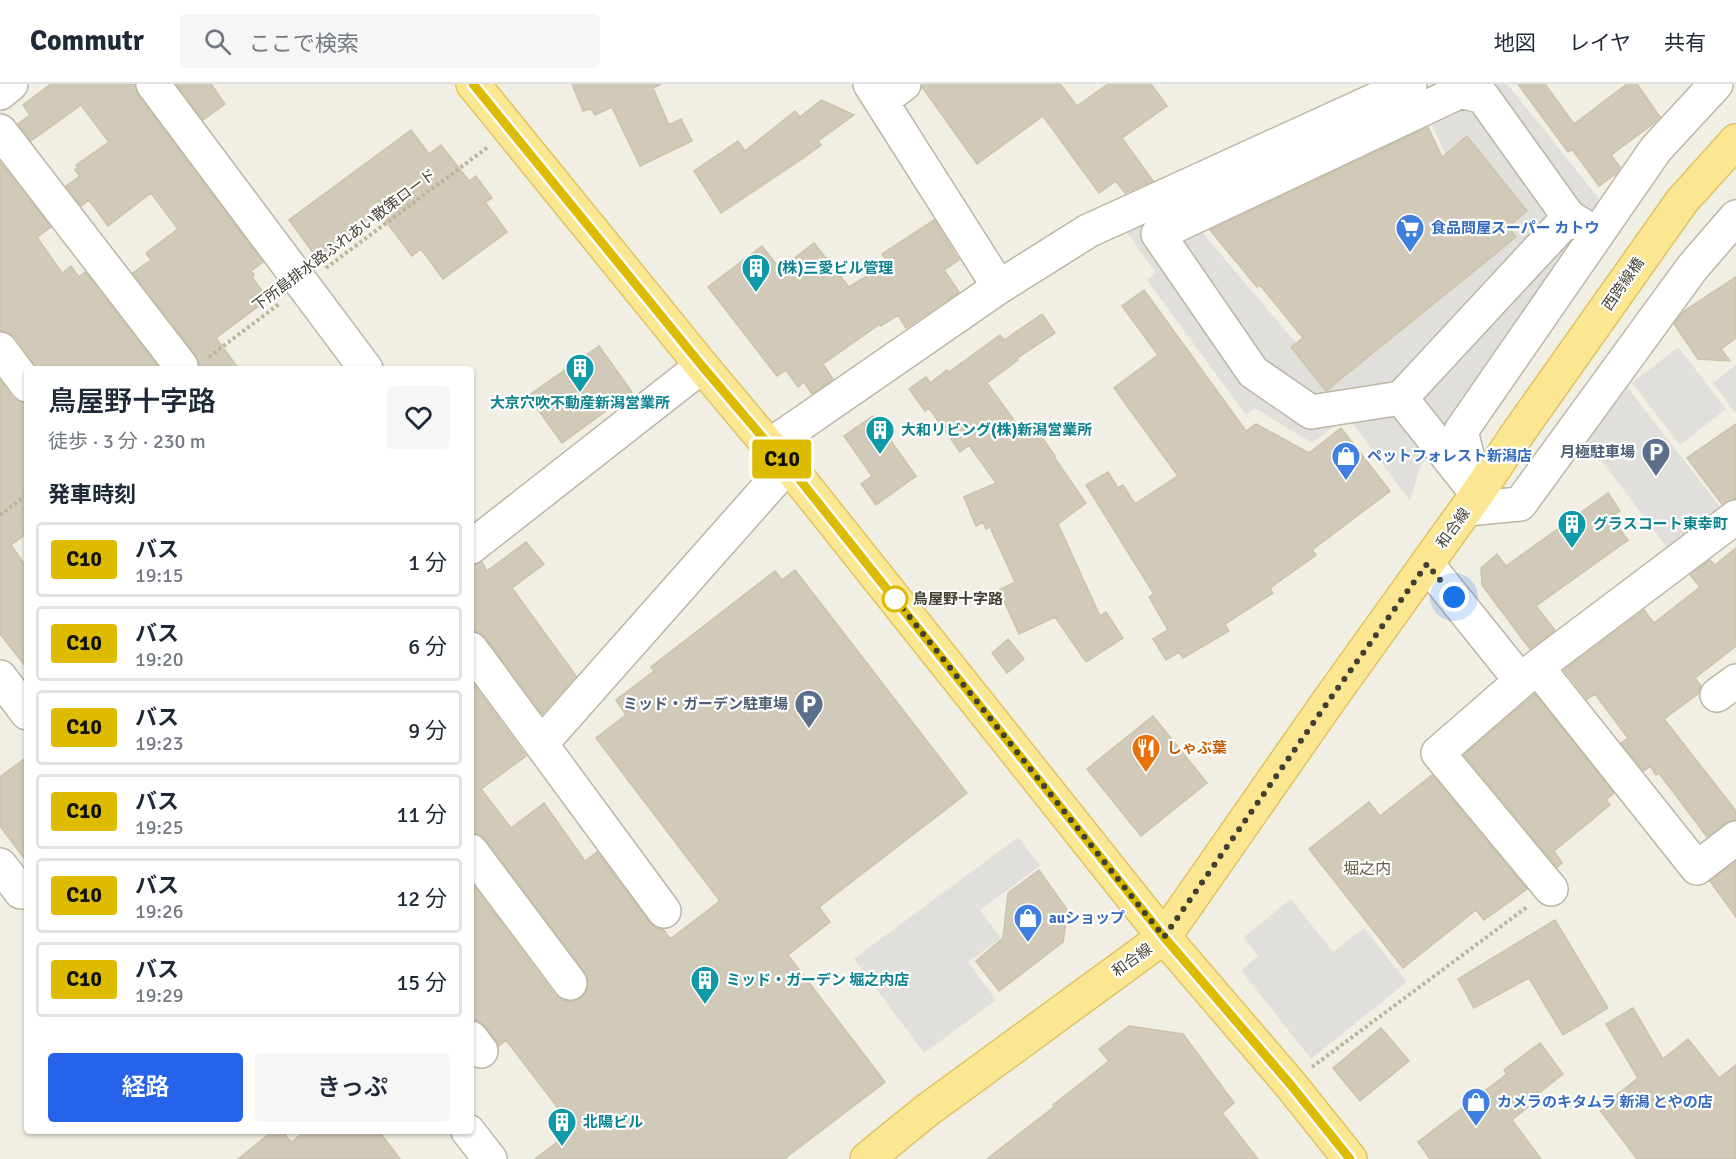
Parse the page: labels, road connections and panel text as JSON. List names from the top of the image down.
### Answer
{
  "streets": {
    "main road": ["西跨線橋", "和合線"],
    "path": ["下所島排水路ふれあい散策ロード"]
  },
  "crossings": [
    ["西跨線橋", "和合線"]
  ],
  "districts": ["堀之内"],
  "places": {
    "supermarket": ["食品問屋スーパー カトウ"],
    "building": [
      "(株)三愛ビル管理",
      "大京穴吹不動産新潟営業所",
      "大和リビング(株)新潟営業所",
      "グラスコート東幸町",
      "ミッド・ガーデン 堀之内店",
      "北陽ビル"
    ],
    "parking": ["月極駐車場", "ミッド・ガーデン駐車場"],
    "shop": ["ペットフォレスト新潟店", "auショップ", "カメラのキタムラ 新潟 とやの店"],
    "other": ["鳥屋野十字路"],
    "restaurant": ["しゃぶ葉"]
  },
  "lines": ["bus line C10"],
  "page": {
    "header": "Commutr",
    "search": "ここで検索",
    "nav": ["地図", "レイヤ", "共有"],
    "on_map": "C10",
    "heading": [
      ["鳥屋野十字路", "徒歩 · 3 分 · 230 m"],
      "発車時刻"
    ],
    "list": [
      {
        "mark": "C10",
        "name": "バス",
        "note": "19:15",
        "value": "1 分"
      },
      {
        "mark": "C10",
        "name": "バス",
        "note": "19:20",
        "value": "6 分"
      },
      {
        "mark": "C10",
        "name": "バス",
        "note": "19:23",
        "value": "9 分"
      },
      {
        "mark": "C10",
        "name": "バス",
        "note": "19:25",
        "value": "11 分"
      },
      {
        "mark": "C10",
        "name": "バス",
        "note": "19:26",
        "value": "12 分"
      },
      {
        "mark": "C10",
        "name": "バス",
        "note": "19:29",
        "value": "15 分"
      }
    ],
    "buttons": ["経路", "きっぷ"]
  }
}
